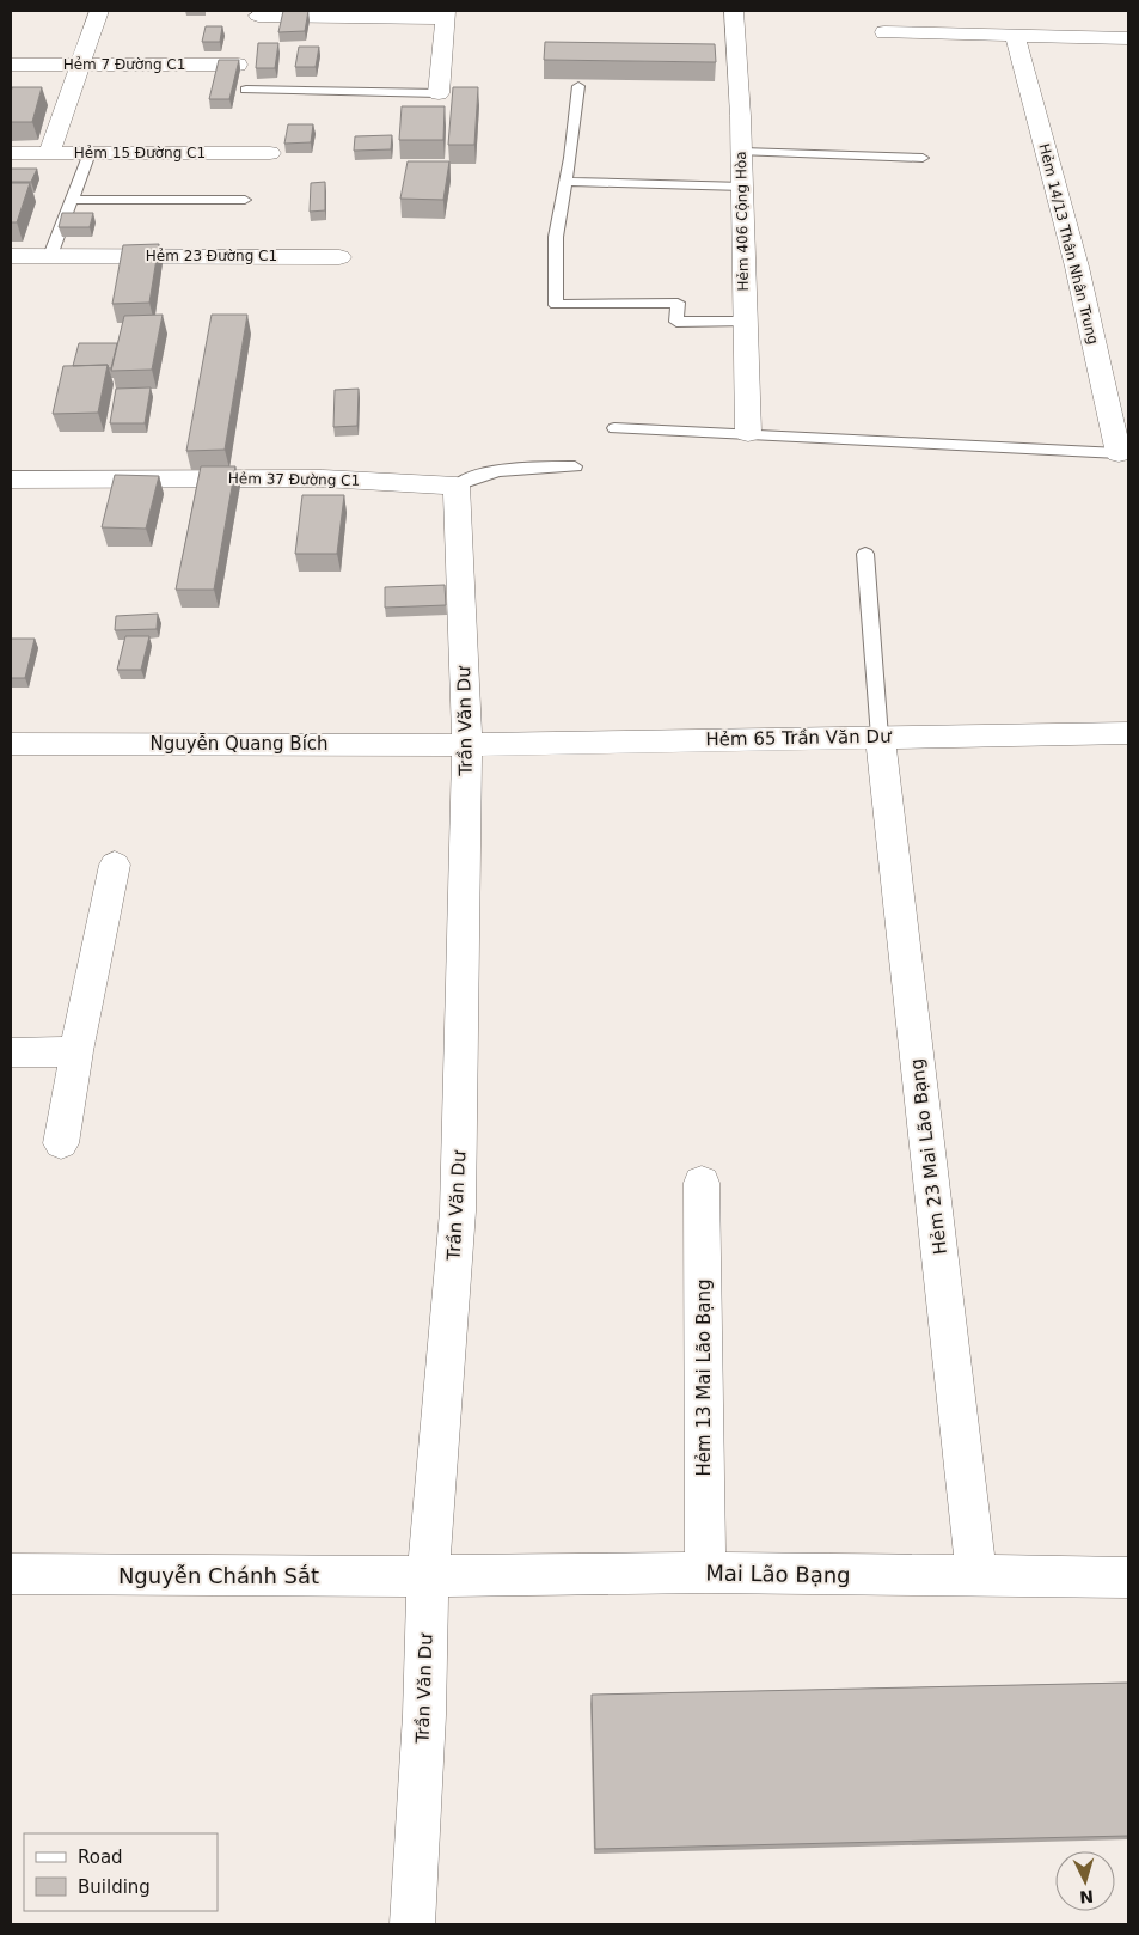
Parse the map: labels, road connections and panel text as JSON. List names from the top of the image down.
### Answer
{
  "streets": {
    "street": [
      "Hẻm 7 Đường C1",
      "Hẻm 15 Đường C1",
      "Hẻm 406 Cộng Hòa",
      "Hẻm 14/13 Thân Nhân Trung",
      "Hẻm 23 Đường C1",
      "Hẻm 37 Đường C1",
      "Trần Văn Dư",
      "Hẻm 65 Trần Văn Dư",
      "Nguyễn Quang Bích",
      "Hẻm 23 Mai Lão Bạng",
      "Hẻm 13 Mai Lão Bạng",
      "Mai Lão Bạng",
      "Nguyễn Chánh Sắt"
    ]
  },
  "crossings": [
    ["Hẻm 37 Đường C1", "Trần Văn Dư"],
    ["Trần Văn Dư", "Hẻm 65 Trần Văn Dư"],
    ["Trần Văn Dư", "Nguyễn Quang Bích"],
    ["Trần Văn Dư", "Mai Lão Bạng"],
    ["Trần Văn Dư", "Nguyễn Chánh Sắt"],
    ["Hẻm 65 Trần Văn Dư", "Nguyễn Quang Bích"],
    ["Hẻm 65 Trần Văn Dư", "Hẻm 23 Mai Lão Bạng"],
    ["Hẻm 23 Mai Lão Bạng", "Mai Lão Bạng"],
    ["Hẻm 13 Mai Lão Bạng", "Mai Lão Bạng"],
    ["Mai Lão Bạng", "Nguyễn Chánh Sắt"]
  ],
  "legend": ["Road", "Building"],
  "north": "bottom"
}
